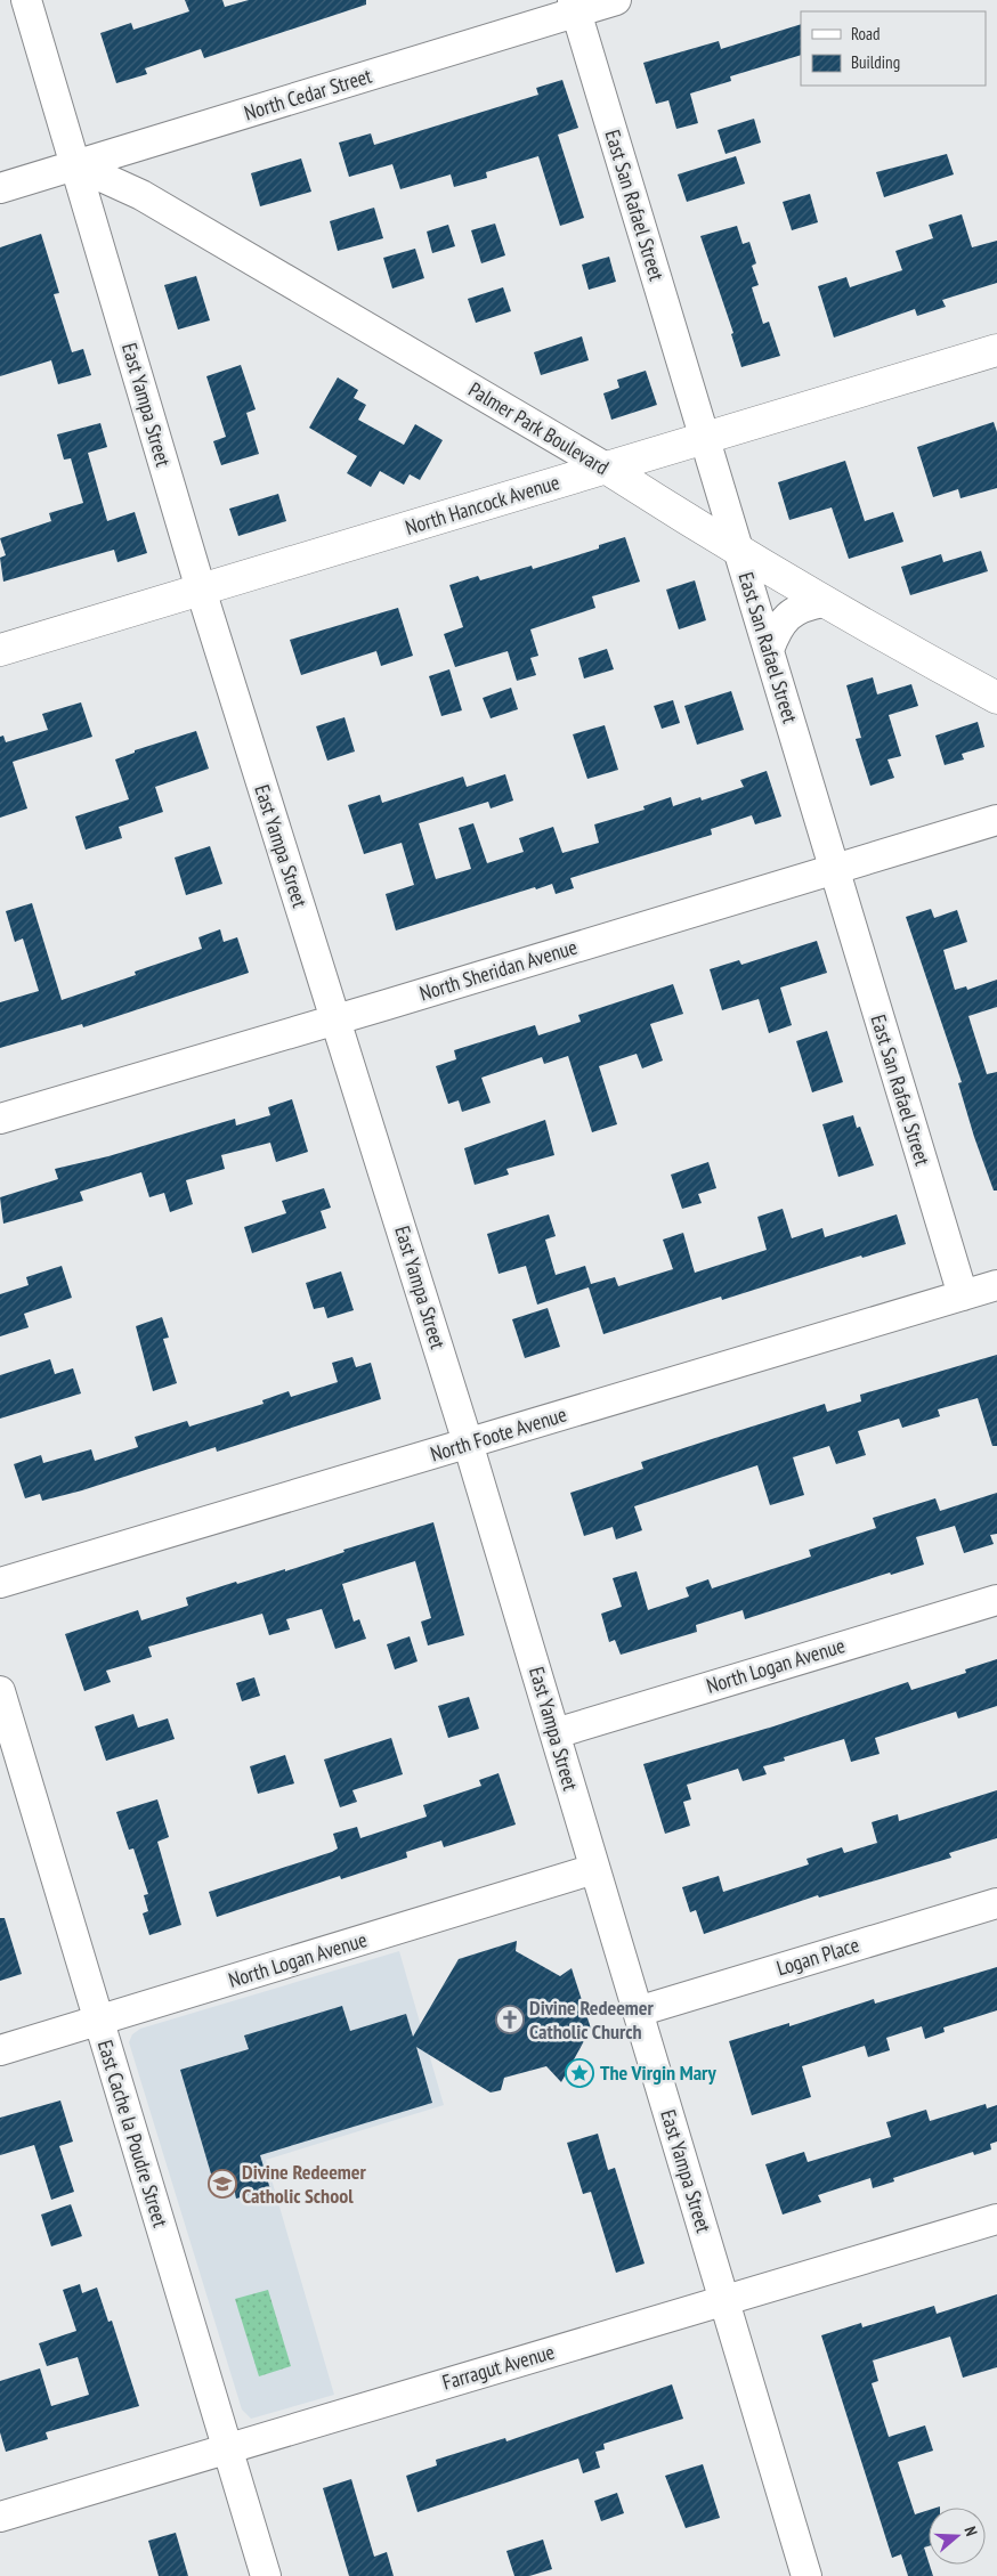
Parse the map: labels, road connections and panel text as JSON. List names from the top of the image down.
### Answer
{
  "streets": {
    "main road": ["Palmer Park Boulevard", "North Hancock Avenue"],
    "street": [
      "North Cedar Street",
      "East San Rafael Street",
      "East Yampa Street",
      "North Sheridan Avenue",
      "North Foote Avenue",
      "North Logan Avenue",
      "Logan Place",
      "East Cache la Poudre Street",
      "Farragut Avenue"
    ]
  },
  "crossings": [
    ["North Cedar Street", "East San Rafael Street"],
    ["North Cedar Street", "East Yampa Street"],
    ["North Cedar Street", "Palmer Park Boulevard"],
    ["East San Rafael Street", "Palmer Park Boulevard"],
    ["East San Rafael Street", "North Hancock Avenue"],
    ["East San Rafael Street", "North Sheridan Avenue"],
    ["East San Rafael Street", "North Foote Avenue"],
    ["East Yampa Street", "Palmer Park Boulevard"],
    ["East Yampa Street", "North Hancock Avenue"],
    ["East Yampa Street", "North Sheridan Avenue"],
    ["East Yampa Street", "North Foote Avenue"],
    ["East Yampa Street", "North Logan Avenue"],
    ["East Yampa Street", "Logan Place"],
    ["East Yampa Street", "Farragut Avenue"],
    ["Palmer Park Boulevard", "North Hancock Avenue"],
    ["North Logan Avenue", "East Cache la Poudre Street"],
    ["East Cache la Poudre Street", "Farragut Avenue"]
  ],
  "places": {
    "church": ["Divine Redeemer Catholic Church"],
    "place": ["The Virgin Mary"],
    "school or university": ["Divine Redeemer Catholic School"]
  },
  "legend": ["Road", "Building"],
  "north": "right"
}
